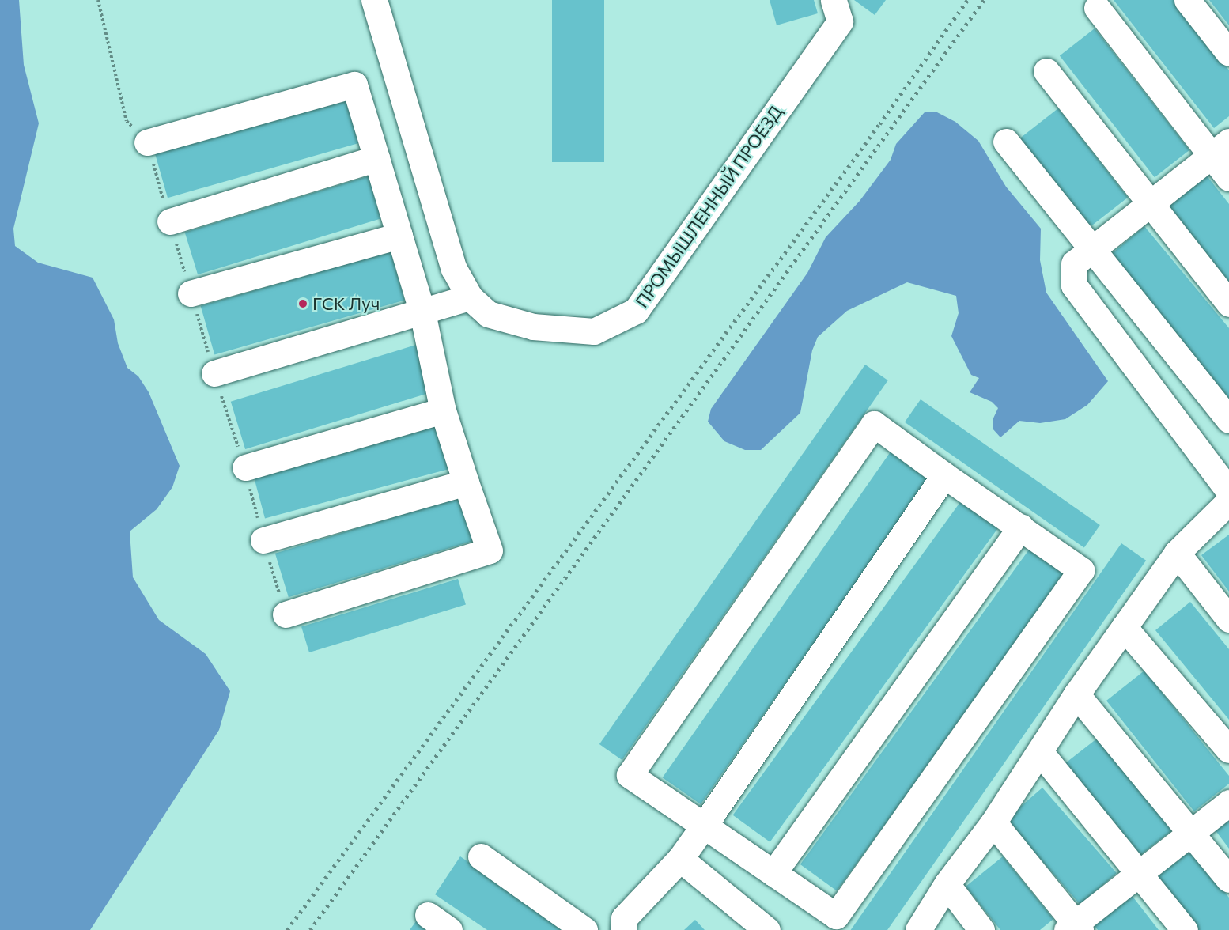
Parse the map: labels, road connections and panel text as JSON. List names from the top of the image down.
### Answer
{
  "streets": {
    "street": ["ПРОМЫШЛЕННЫЙ ПРОЕЗД"]
  },
  "places": ["ГСК Луч"]
}
